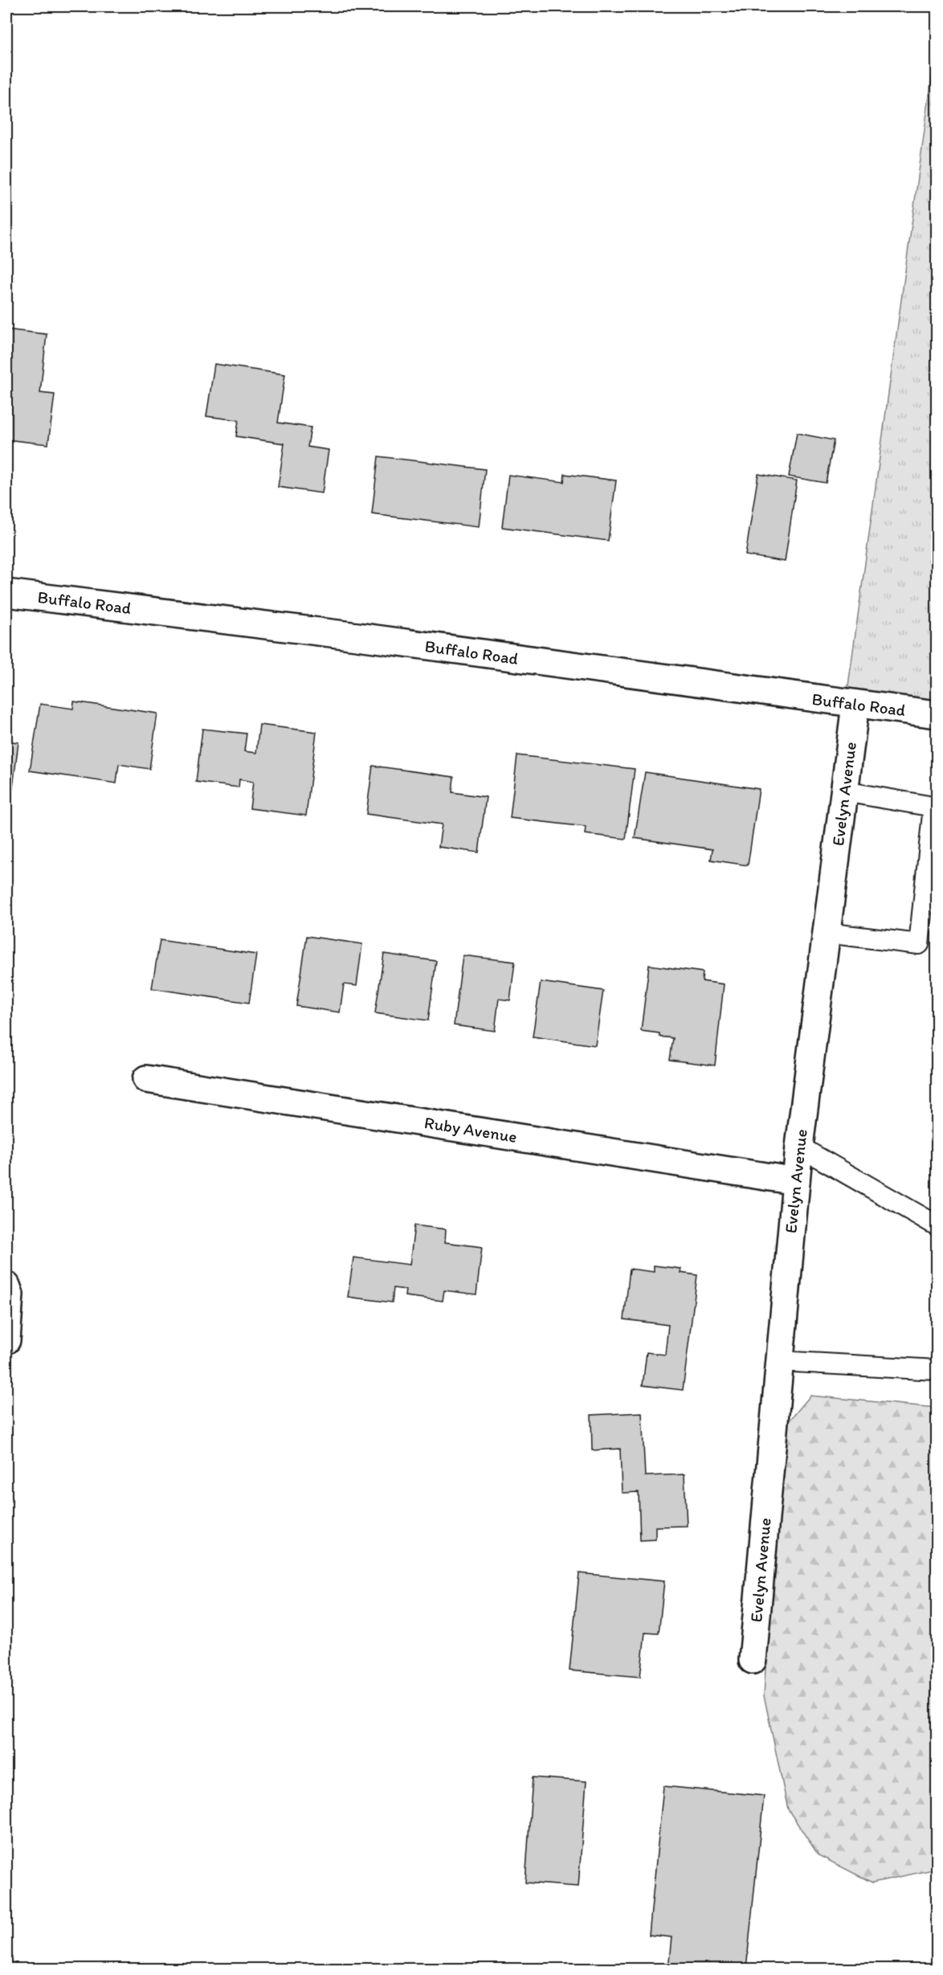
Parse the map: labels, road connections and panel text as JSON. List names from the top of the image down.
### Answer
{
  "streets": {
    "street": ["Buffalo Road", "Evelyn Avenue", "Ruby Avenue"]
  },
  "crossings": [
    ["Buffalo Road", "Evelyn Avenue"],
    ["Evelyn Avenue", "Ruby Avenue"]
  ]
}
